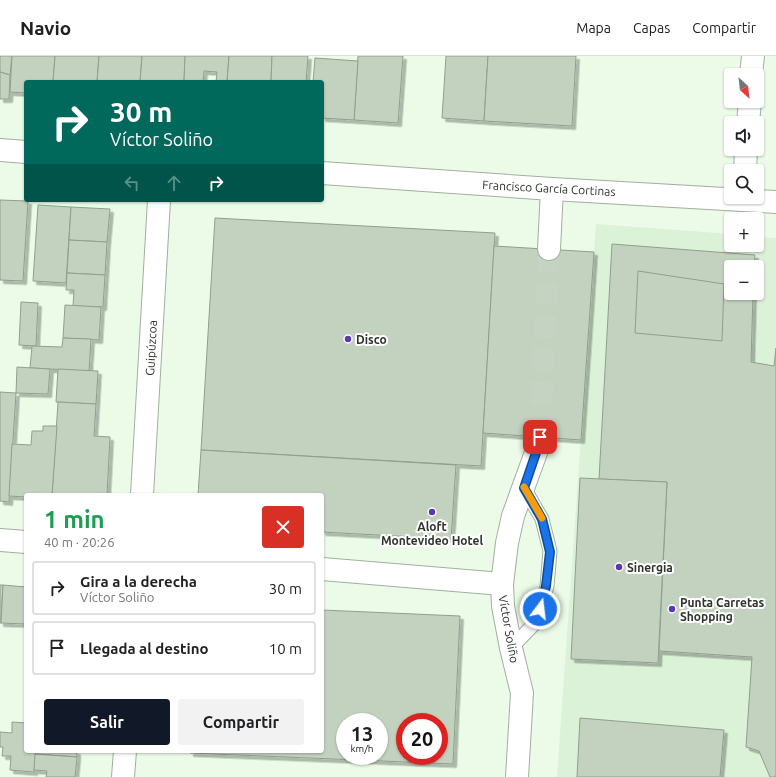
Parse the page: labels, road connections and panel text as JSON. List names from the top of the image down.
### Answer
{
  "streets": {
    "street": ["Francisco García Cortinas", "Guipúzcoa", "Víctor Soliño"]
  },
  "places": [
    "Disco",
    "Aloft Montevideo Hotel",
    "Sinergia",
    "Punta Carretas Shopping"
  ],
  "north": "bottom right",
  "page": {
    "header": "Navio",
    "nav": ["Mapa", "Capas", "Compartir"],
    "map_buttons": ["+", "−"],
    "turn": ["30 m", "Víctor Soliño"],
    "heading": ["1 min", "40 m · 20:26"],
    "list": [
      {
        "name": "Gira a la derecha",
        "note": "Víctor Soliño",
        "value": "30 m"
      },
      {
        "name": "Llegada al destino",
        "value": "10 m"
      }
    ],
    "buttons": ["Salir", "Compartir"],
    "speed": "13 km/h",
    "limit": "20"
  }
}
